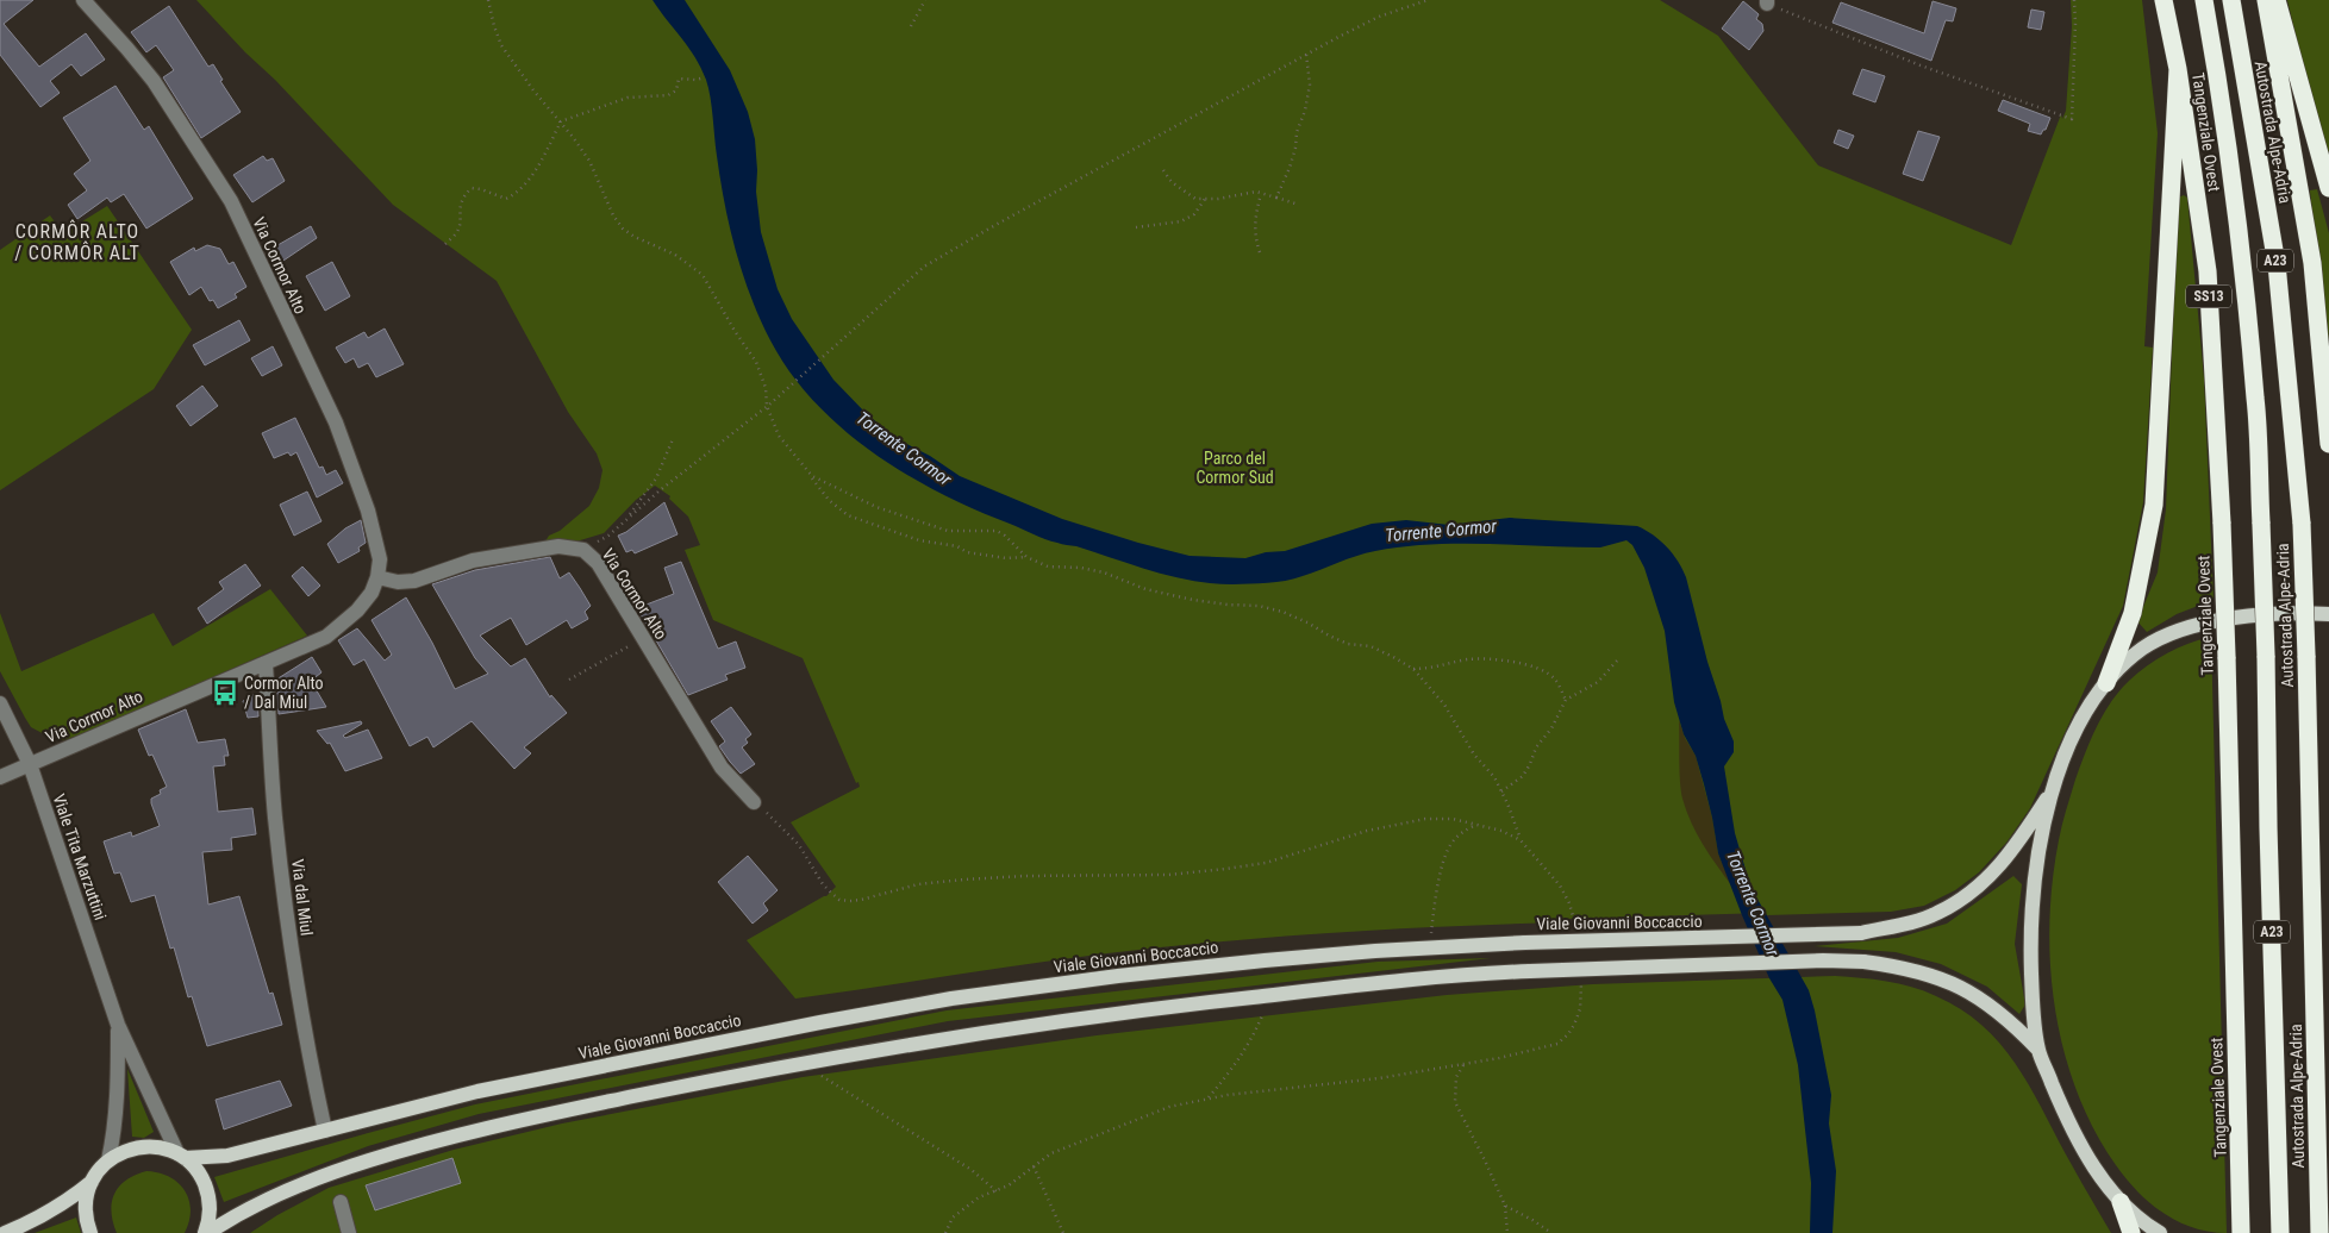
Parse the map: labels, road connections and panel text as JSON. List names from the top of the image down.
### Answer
{
  "streets": {
    "highway": [
      "Tangenziale Ovest",
      "Autostrada Alpe-Adria",
      "A23",
      "SS13"
    ],
    "main road": ["Viale Giovanni Boccaccio"],
    "street": ["Via Cormor Alto", "Viale Tita Marzuttini", "Via dal Miul"]
  },
  "crossings": [
    ["Via Cormor Alto", "Viale Tita Marzuttini"],
    ["Via Cormor Alto", "Via dal Miul"],
    ["Viale Tita Marzuttini", "Viale Giovanni Boccaccio"],
    ["Via dal Miul", "Viale Giovanni Boccaccio"]
  ],
  "districts": ["CORMÔR ALTO / CORMÔR ALT"],
  "water": ["Torrente Cormor"],
  "parks": ["Parco del Cormor Sud"],
  "places": {
    "bus stop": ["Cormor Alto / Dal Miul"]
  }
}
